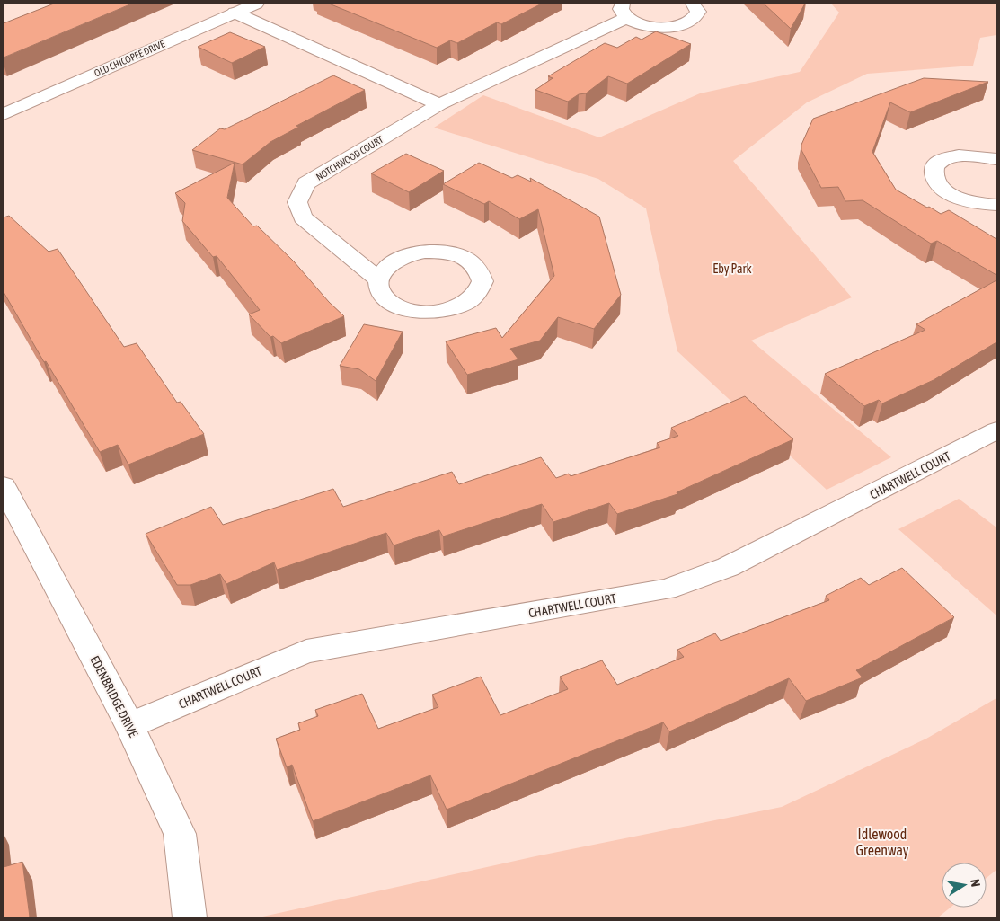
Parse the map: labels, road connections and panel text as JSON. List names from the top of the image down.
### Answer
{
  "streets": {
    "street": [
      "OLD CHICOPEE DRIVE",
      "NOTCHWOOD COURT",
      "CHARTWELL COURT",
      "EDENBRIDGE DRIVE"
    ]
  },
  "crossings": [
    ["CHARTWELL COURT", "EDENBRIDGE DRIVE"]
  ],
  "parks": ["Eby Park", "Idlewood Greenway"],
  "north": "right"
}
